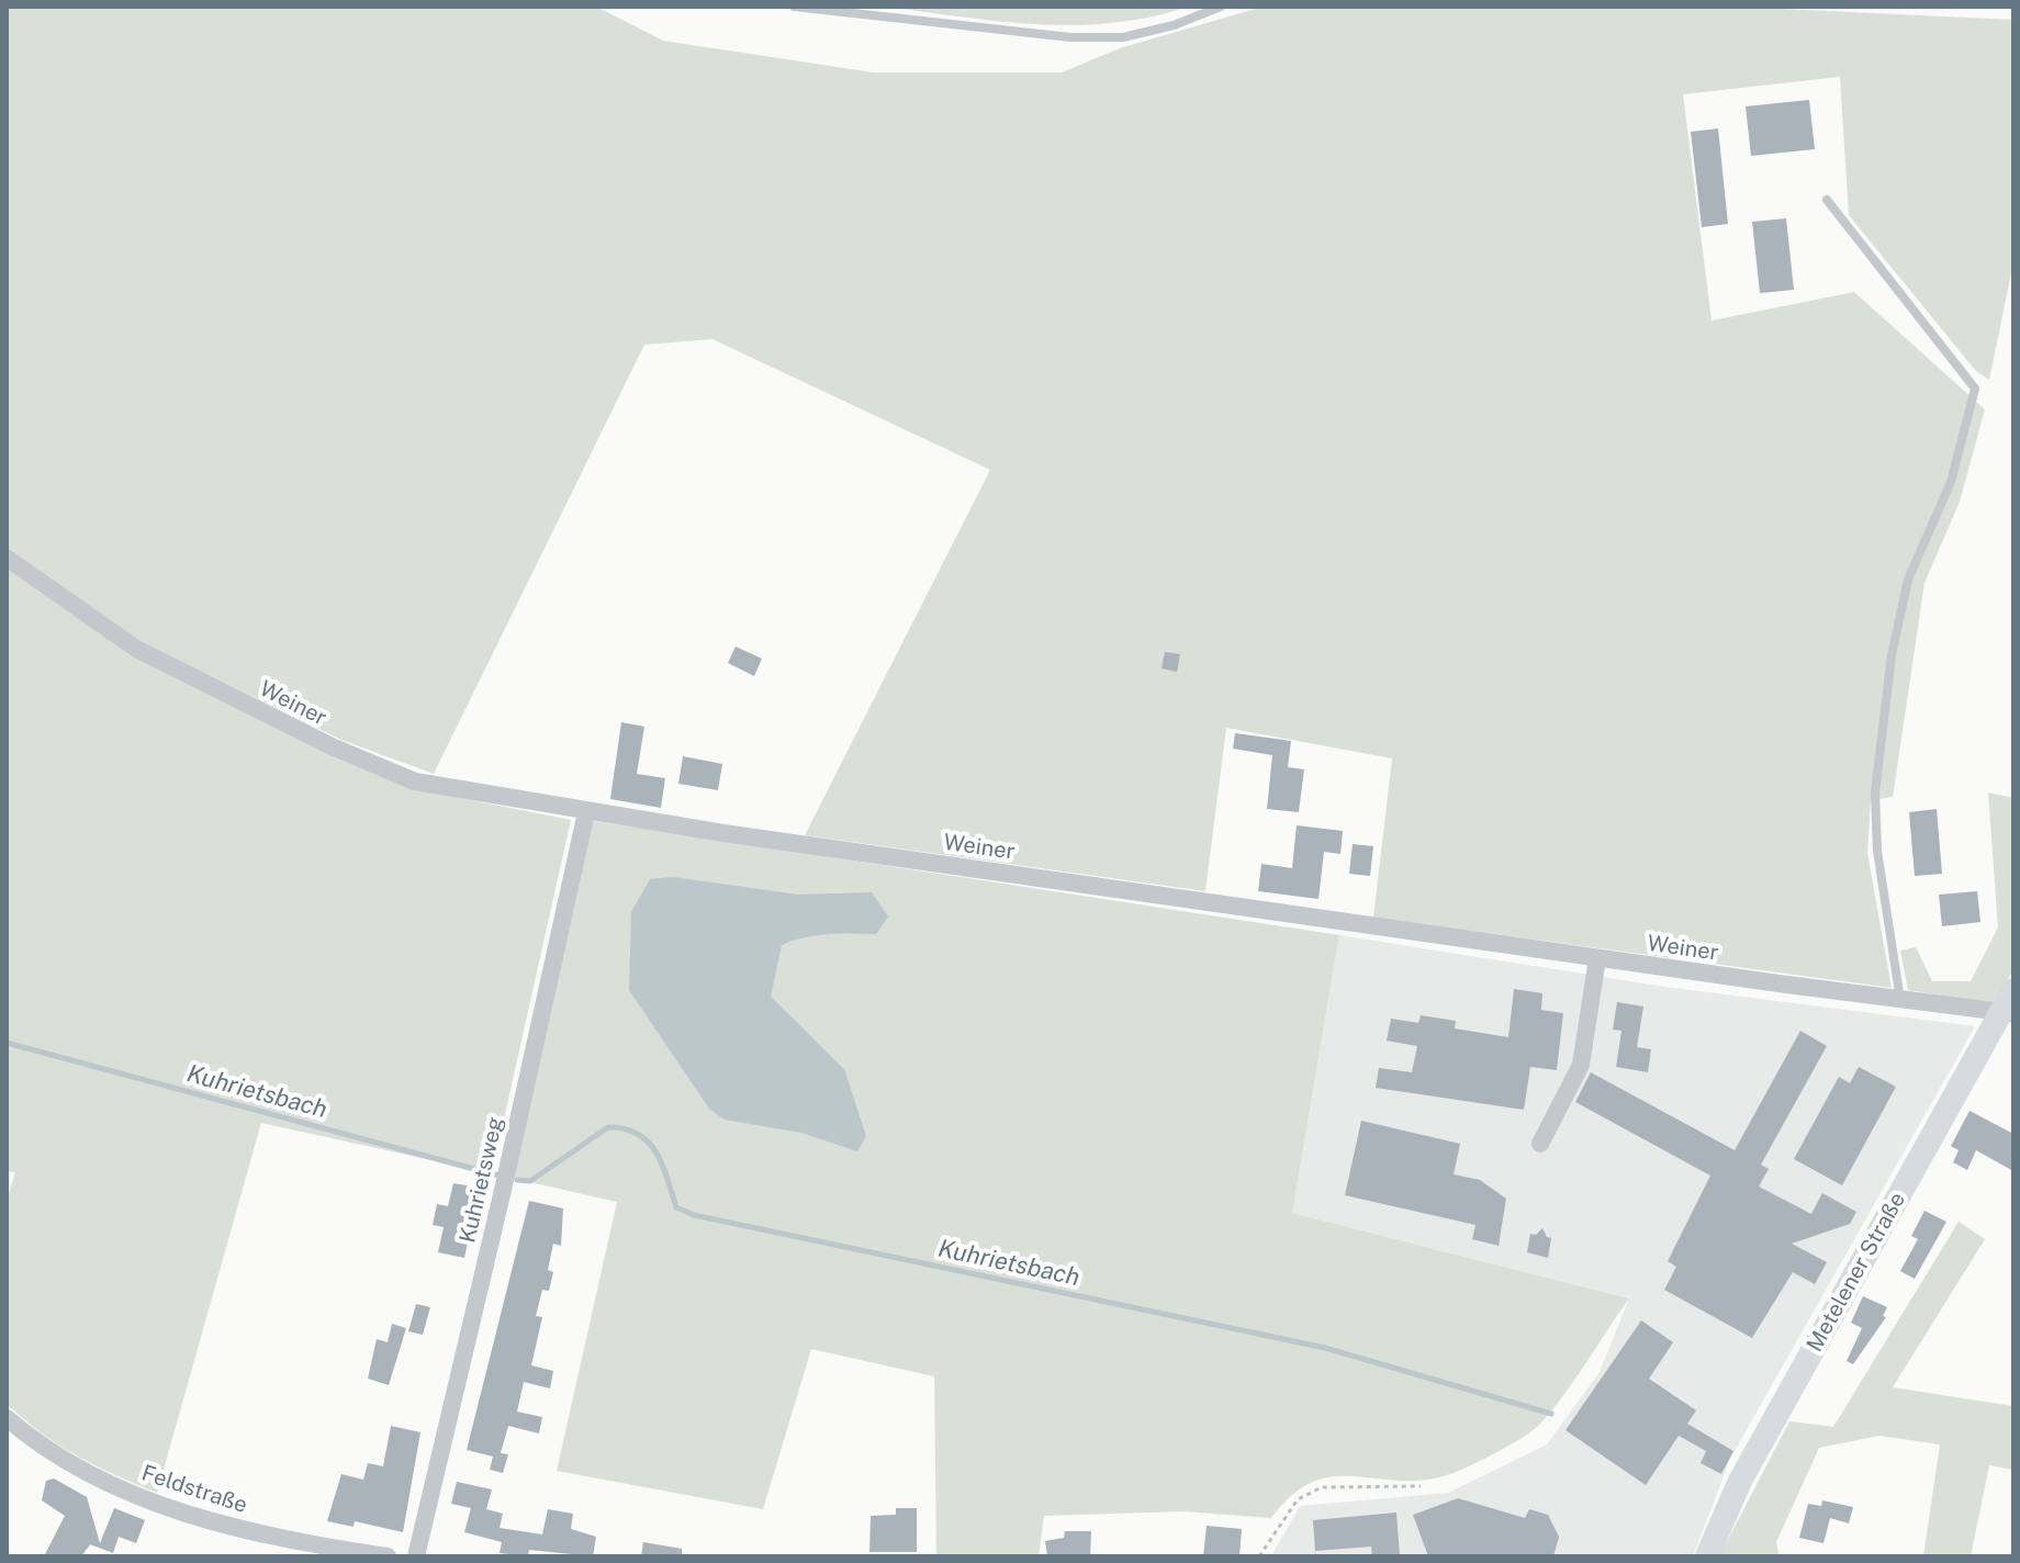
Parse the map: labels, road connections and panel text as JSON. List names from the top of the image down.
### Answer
{
  "streets": {
    "main road": ["Metelener Straße"],
    "street": ["Weiner", "Kuhrietsweg", "Feldstraße"]
  },
  "crossings": [
    ["Weiner", "Kuhrietsweg"],
    ["Weiner", "Metelener Straße"]
  ],
  "water": ["Kuhrietsbach"]
}
